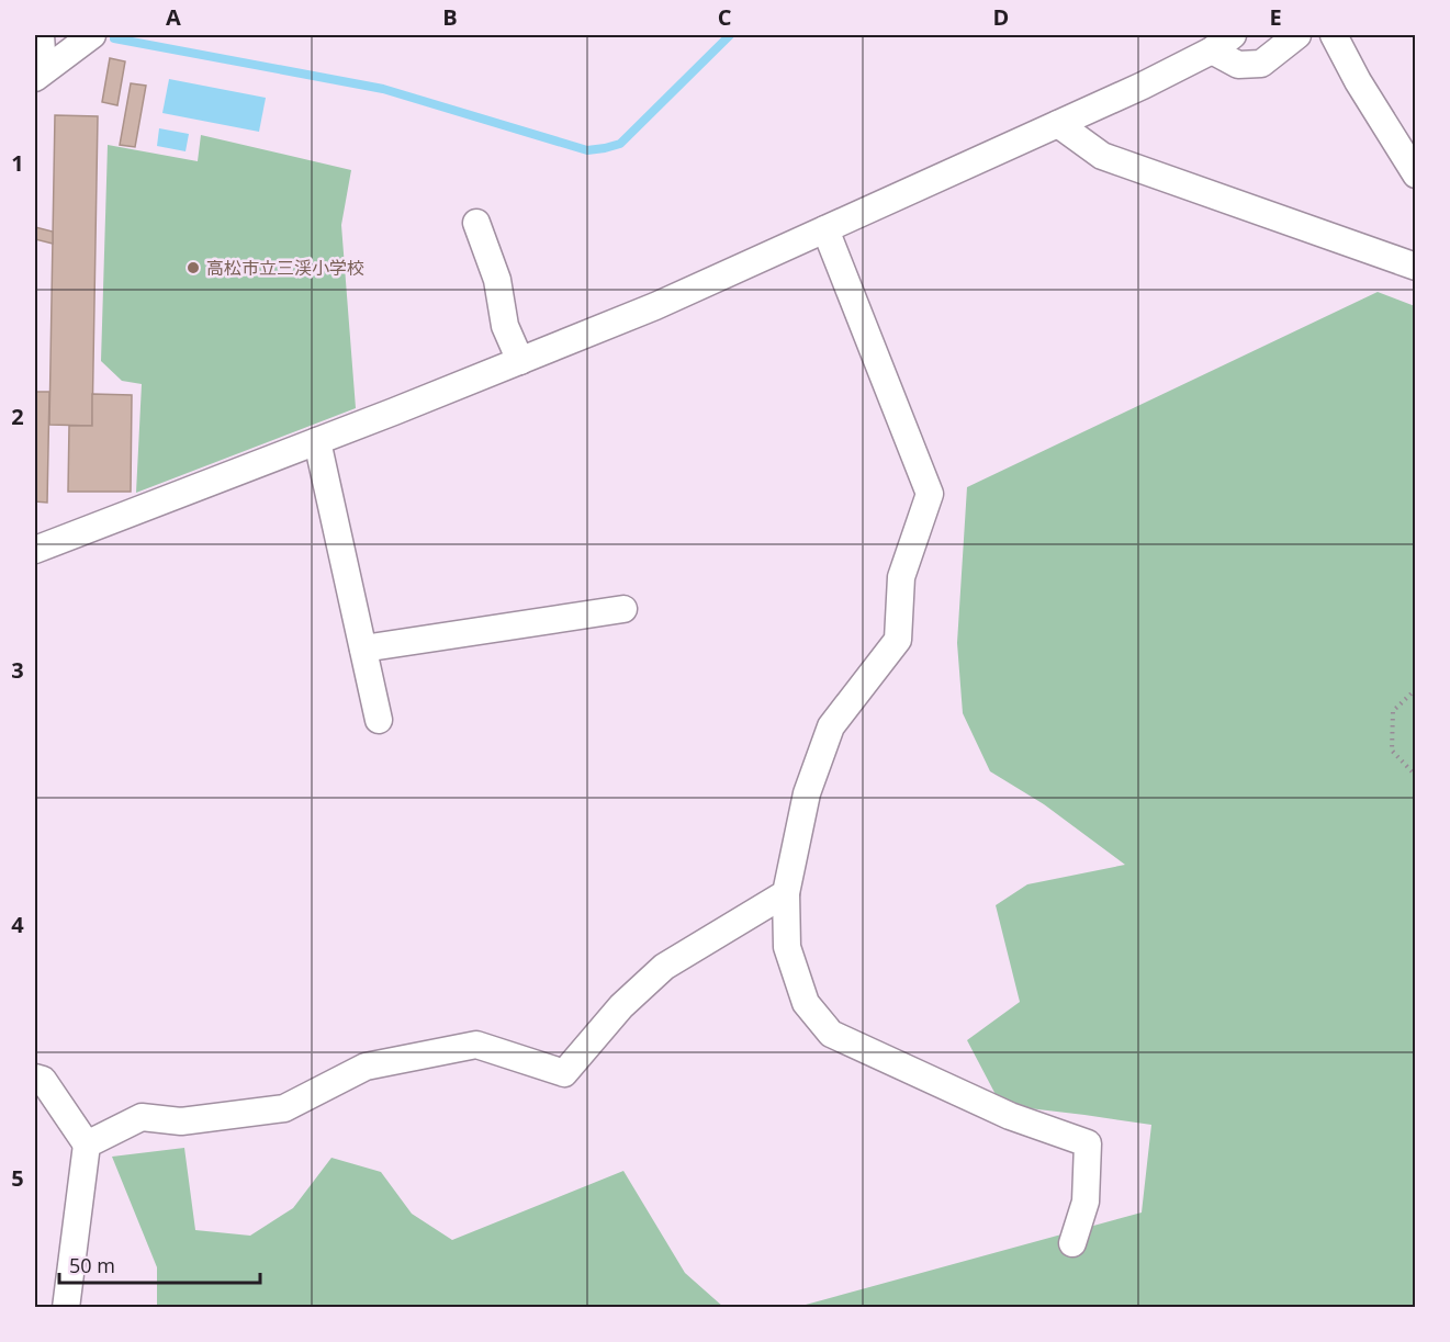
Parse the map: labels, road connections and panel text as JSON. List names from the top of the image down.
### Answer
{
  "places": ["高松市立三渓小学校"],
  "scale_bar": "50 m",
  "grid": {
    "columns": [
      "A",
      "B",
      "C",
      "D",
      "E"
    ],
    "rows": [
      "1",
      "2",
      "3",
      "4",
      "5"
    ]
  }
}
